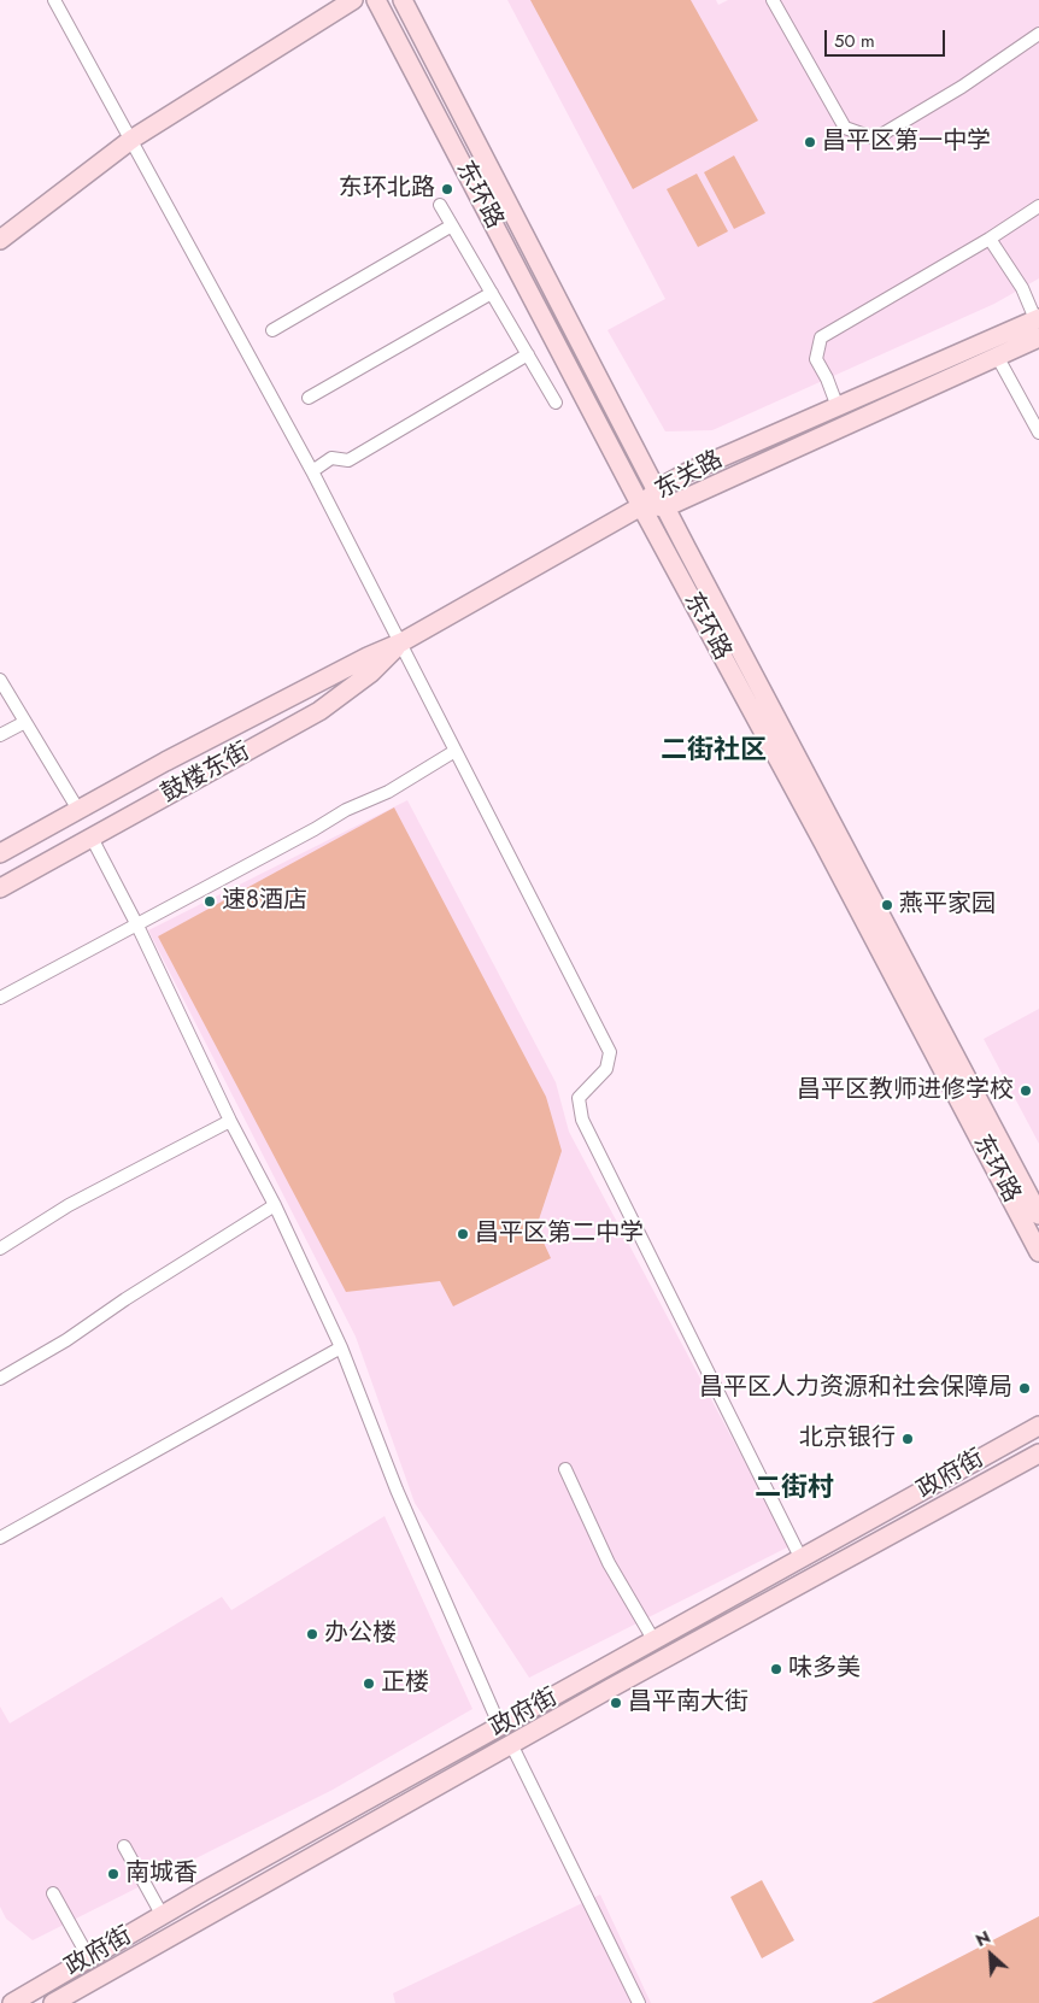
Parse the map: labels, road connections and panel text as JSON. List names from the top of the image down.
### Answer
{
  "streets": {
    "street": [
      "东环路",
      "东关路",
      "鼓楼东街",
      "政府街"
    ]
  },
  "crossings": [
    ["东环路", "东关路"],
    ["东环路", "鼓楼东街"],
    ["东关路", "鼓楼东街"]
  ],
  "districts": ["二街社区", "二街村"],
  "places": [
    "昌平区第一中学",
    "东环北路",
    "速8酒店",
    "燕平家园",
    "昌平区教师进修学校",
    "昌平区第二中学",
    "昌平区人力资源和社会保障局",
    "北京银行",
    "办公楼",
    "味多美",
    "正楼",
    "昌平南大街",
    "南城香"
  ],
  "scale_bar": "50 m",
  "north": "top left"
}
